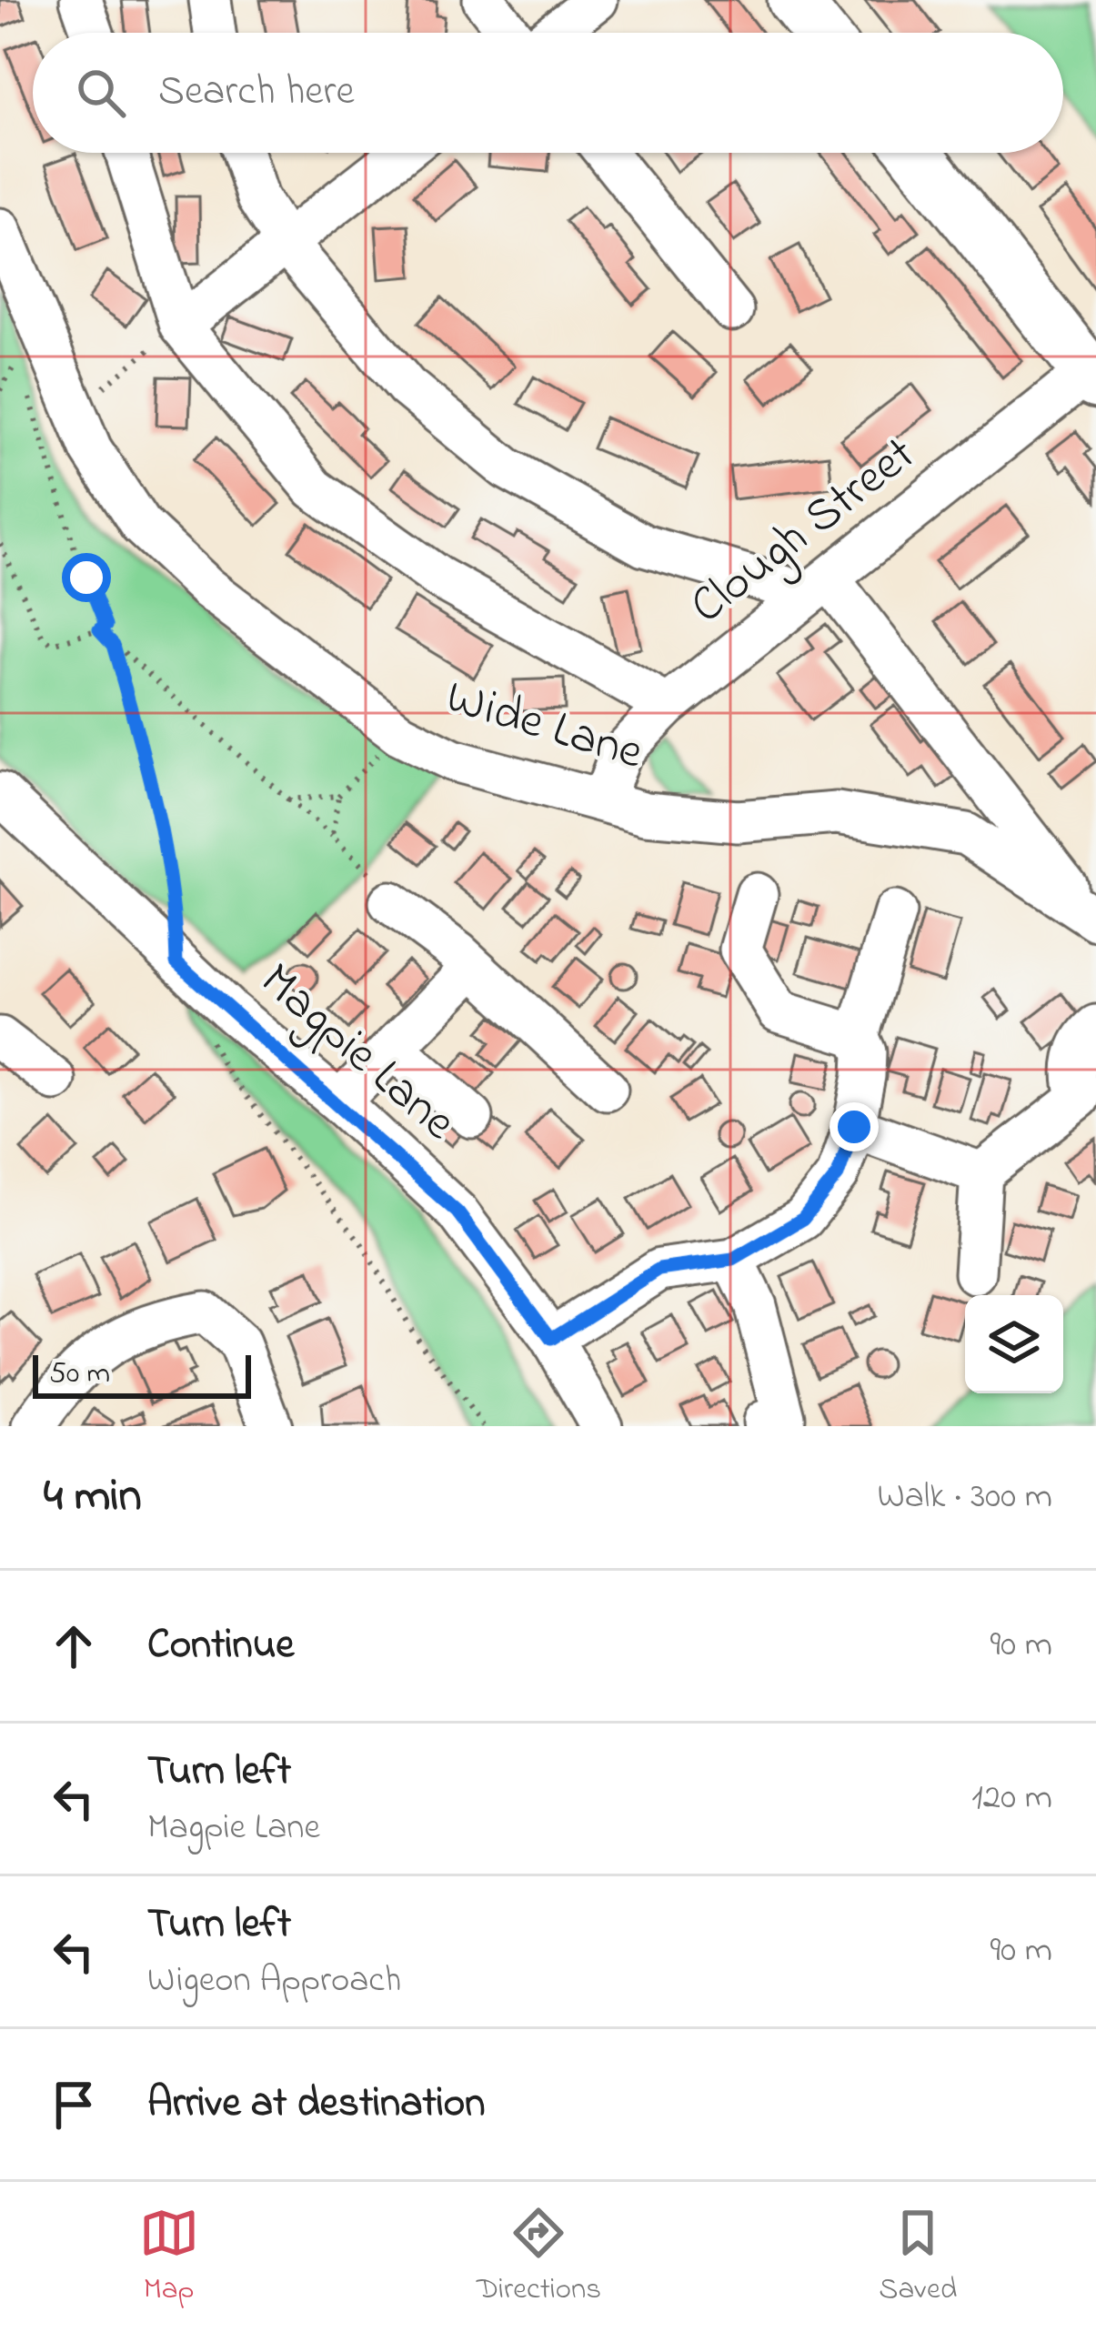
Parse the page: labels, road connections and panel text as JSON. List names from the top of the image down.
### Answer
{
  "streets": {
    "street": ["Clough Street", "Wide Lane", "Magpie Lane"]
  },
  "crossings": [
    ["Clough Street", "Wide Lane"]
  ],
  "scale_bar": "50 m",
  "page": {
    "search": "Search here",
    "scale": "50 m",
    "heading": ["4 min", "Walk · 300 m"],
    "list": [
      ["Continue", "90 m"],
      ["Turn left", "Magpie Lane", "120 m"],
      ["Turn left", "Wigeon Approach", "90 m"],
      "Arrive at destination"
    ],
    "nav": ["Map", "Directions", "Saved"]
  }
}
